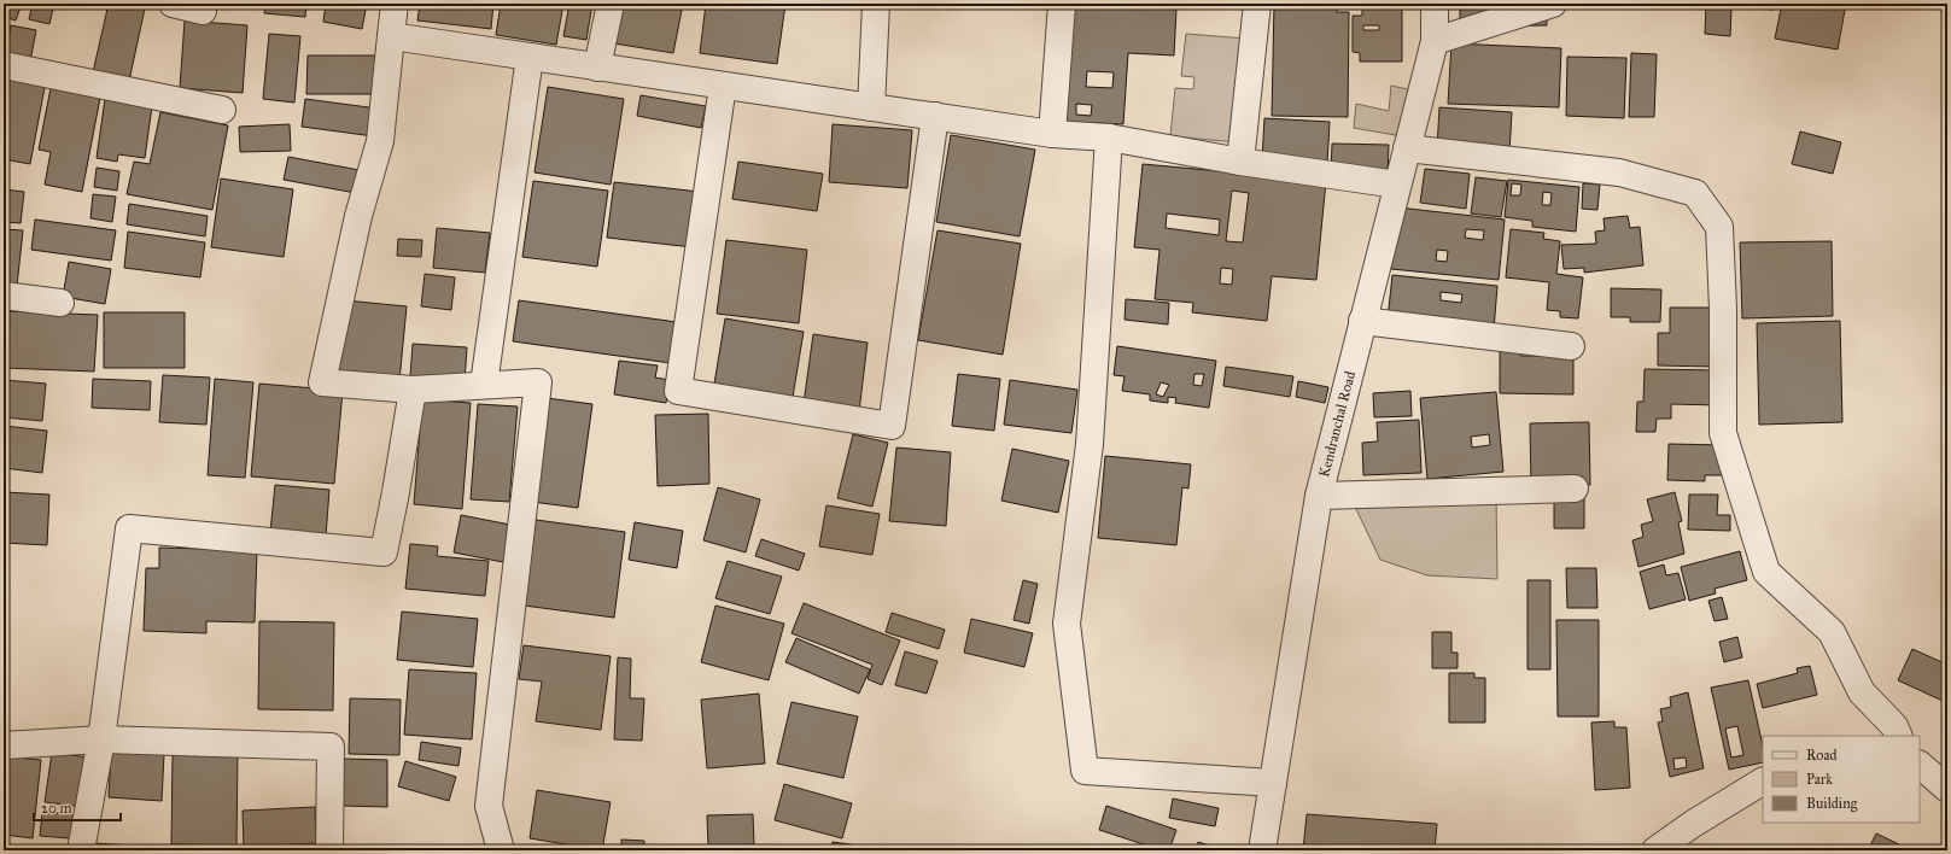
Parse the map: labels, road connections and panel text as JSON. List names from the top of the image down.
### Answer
{
  "streets": {
    "street": ["Kendranchal Road"]
  },
  "legend": ["Road", "Park", "Building"],
  "scale_bar": "20 m"
}
